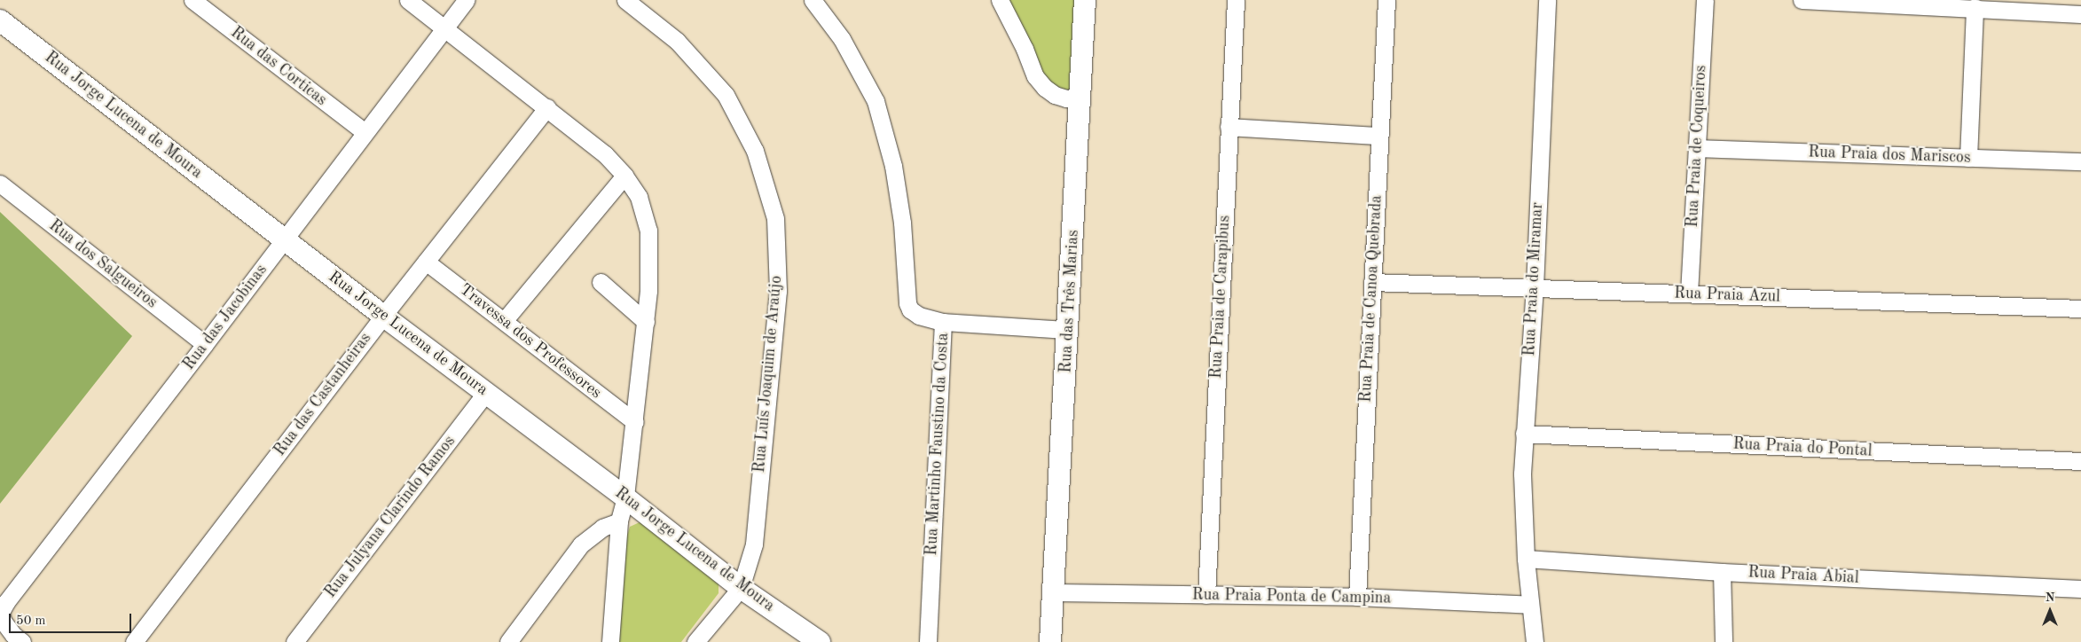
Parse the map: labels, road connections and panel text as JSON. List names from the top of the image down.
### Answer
{
  "streets": {
    "street": [
      "Rua das Corticas",
      "Rua Jorge Lucena de Moura",
      "Rua Praia de Coqueiros",
      "Rua Praia dos Mariscos",
      "Rua dos Salgueiros",
      "Rua Praia do Miramar",
      "Rua Praia Azul",
      "Rua Praia de Carapibus",
      "Rua Praia de Canoa Quebrada",
      "Rua das Três Marias",
      "Rua das Jacobinas",
      "Travessa dos Professores",
      "Rua Luís Joaquim de Araújo",
      "Rua das Castanheiras",
      "Rua Martinho Faustino da Costa",
      "Rua Praia do Pontal",
      "Rua Julyana Clarindo Ramos",
      "Rua Praia Abial",
      "Rua Praia Ponta de Campina"
    ]
  },
  "crossings": [
    ["Rua das Corticas", "Rua das Jacobinas"],
    ["Rua Jorge Lucena de Moura", "Rua das Jacobinas"],
    ["Rua Jorge Lucena de Moura", "Rua Luís Joaquim de Araújo"],
    ["Rua Jorge Lucena de Moura", "Rua das Castanheiras"],
    ["Rua Jorge Lucena de Moura", "Rua Julyana Clarindo Ramos"],
    ["Rua Praia de Coqueiros", "Rua Praia dos Mariscos"],
    ["Rua Praia de Coqueiros", "Rua Praia Azul"],
    ["Rua dos Salgueiros", "Rua das Jacobinas"],
    ["Rua Praia do Miramar", "Rua Praia Azul"],
    ["Rua Praia do Miramar", "Rua Praia do Pontal"],
    ["Rua Praia do Miramar", "Rua Praia Abial"],
    ["Rua Praia do Miramar", "Rua Praia Ponta de Campina"],
    ["Rua Praia Azul", "Rua Praia de Canoa Quebrada"],
    ["Rua Praia de Carapibus", "Rua Praia Ponta de Campina"],
    ["Rua Praia de Canoa Quebrada", "Rua Praia Ponta de Campina"],
    ["Rua das Três Marias", "Rua Praia Ponta de Campina"],
    ["Travessa dos Professores", "Rua das Castanheiras"]
  ],
  "scale_bar": "50 m",
  "north": "top"
}
